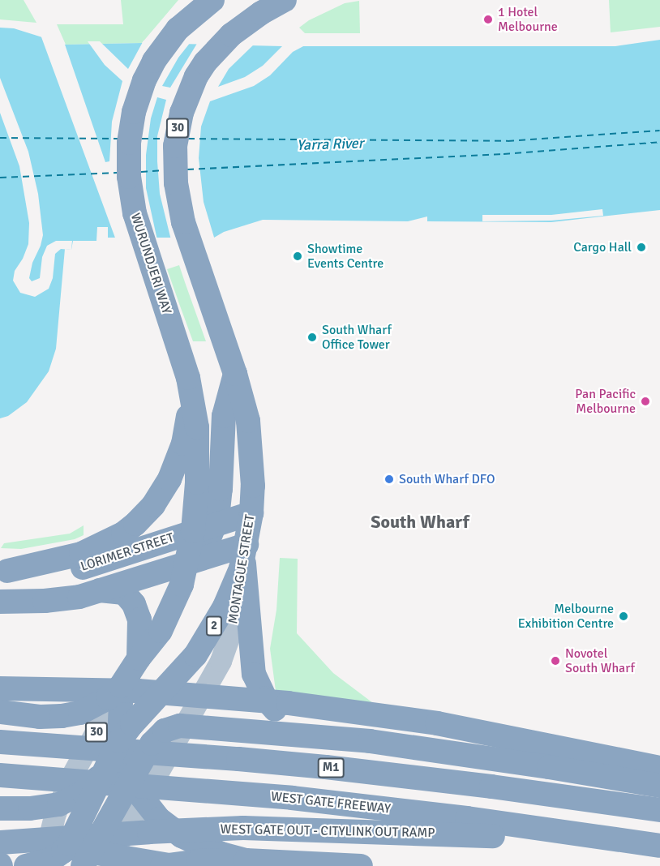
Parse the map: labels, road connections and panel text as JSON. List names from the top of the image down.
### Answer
{
  "streets": {
    "highway": [
      "30",
      "WURUNDJERI WAY",
      "LORIMER STREET",
      "MONTAGUE STREET",
      "2",
      "M1",
      "WEST GATE FREEWAY",
      "WEST GATE OUT - CITYLINK OUT RAMP"
    ]
  },
  "crossings": [
    ["30", "WURUNDJERI WAY"],
    ["30", "LORIMER STREET"],
    ["30", "MONTAGUE STREET"],
    ["30", "2"],
    ["LORIMER STREET", "MONTAGUE STREET"],
    ["LORIMER STREET", "2"],
    ["MONTAGUE STREET", "2"],
    ["WEST GATE FREEWAY", "WEST GATE OUT - CITYLINK OUT RAMP"]
  ],
  "districts": ["South Wharf"],
  "water": ["Yarra River"],
  "places": [
    "1 Hotel Melbourne",
    "Cargo Hall",
    "Showtime Events Centre",
    "South Wharf Office Tower",
    "Pan Pacific Melbourne",
    "South Wharf DFO",
    "Melbourne Exhibition Centre",
    "Novotel South Wharf"
  ]
}
